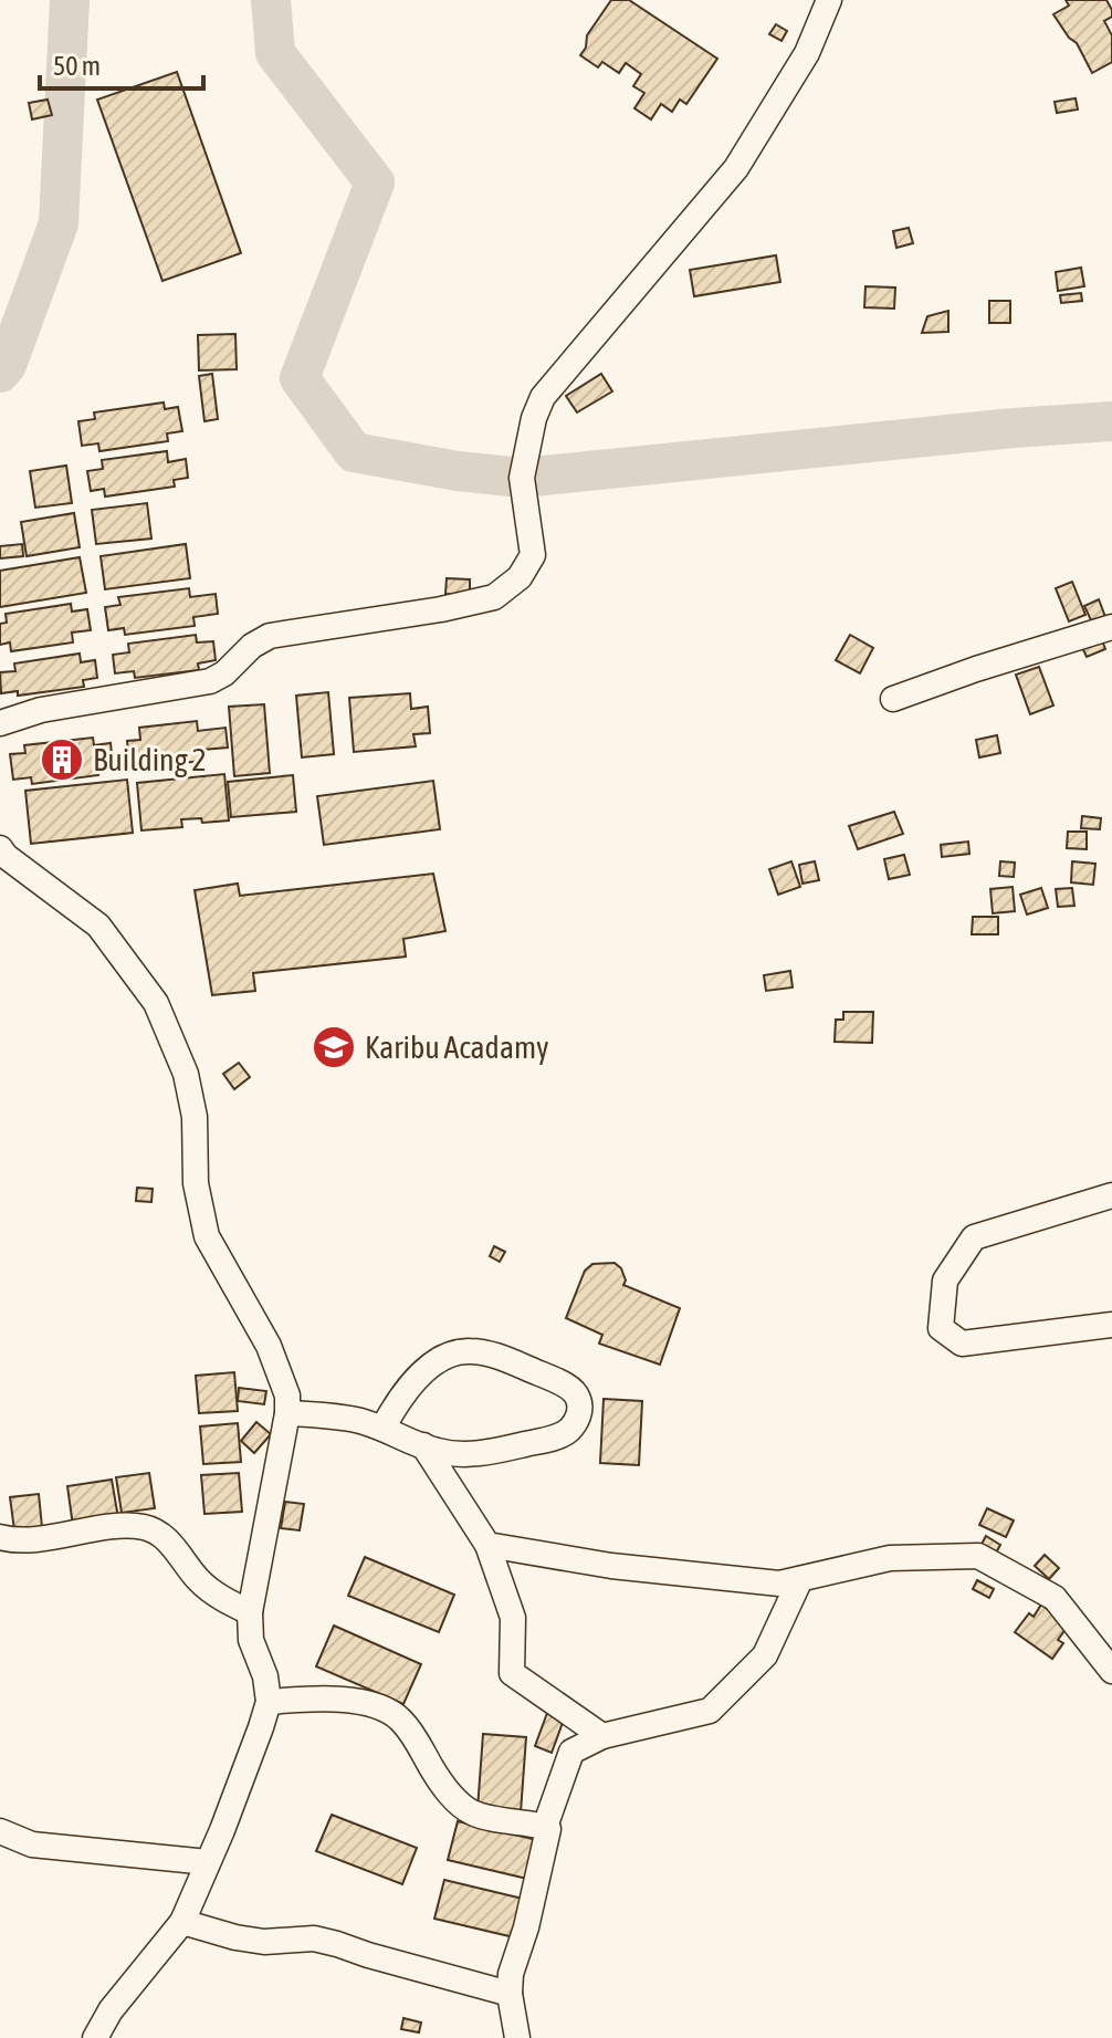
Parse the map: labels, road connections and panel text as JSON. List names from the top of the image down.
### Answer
{
  "places": {
    "building": ["Building 2"],
    "school or university": ["Karibu Acadamy"]
  },
  "scale_bar": "50 m"
}
